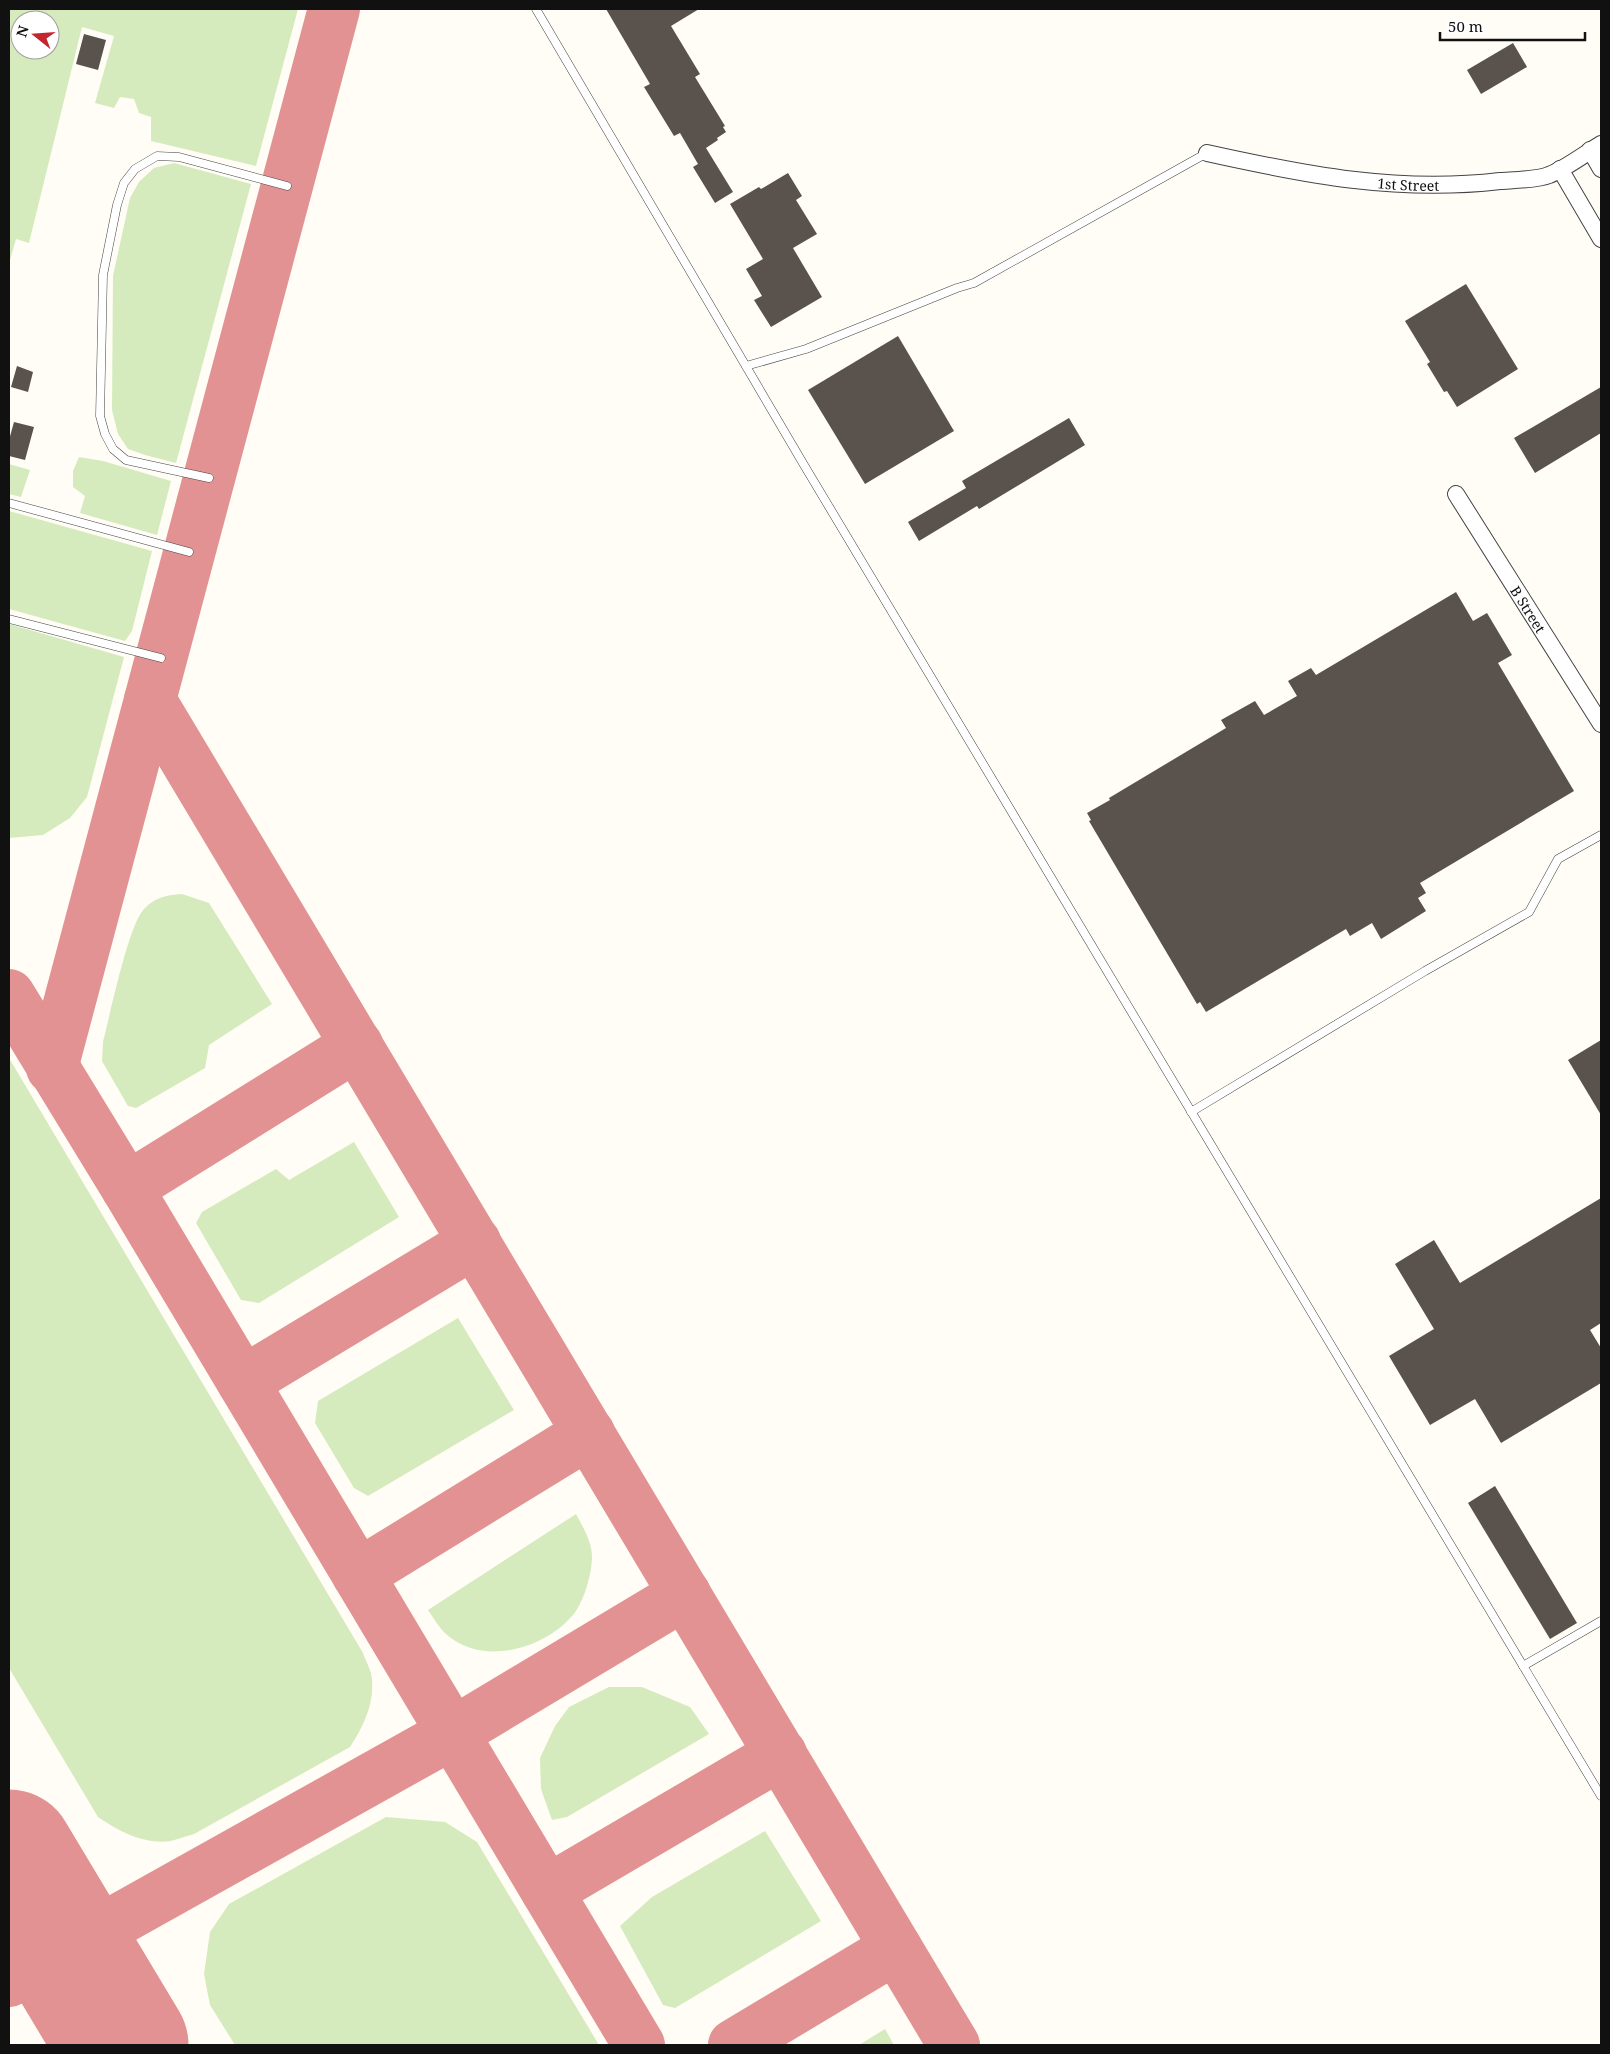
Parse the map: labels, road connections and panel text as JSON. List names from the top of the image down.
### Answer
{
  "streets": {
    "street": ["1st Street", "B Street"]
  },
  "scale_bar": "50 m",
  "north": "left"
}
